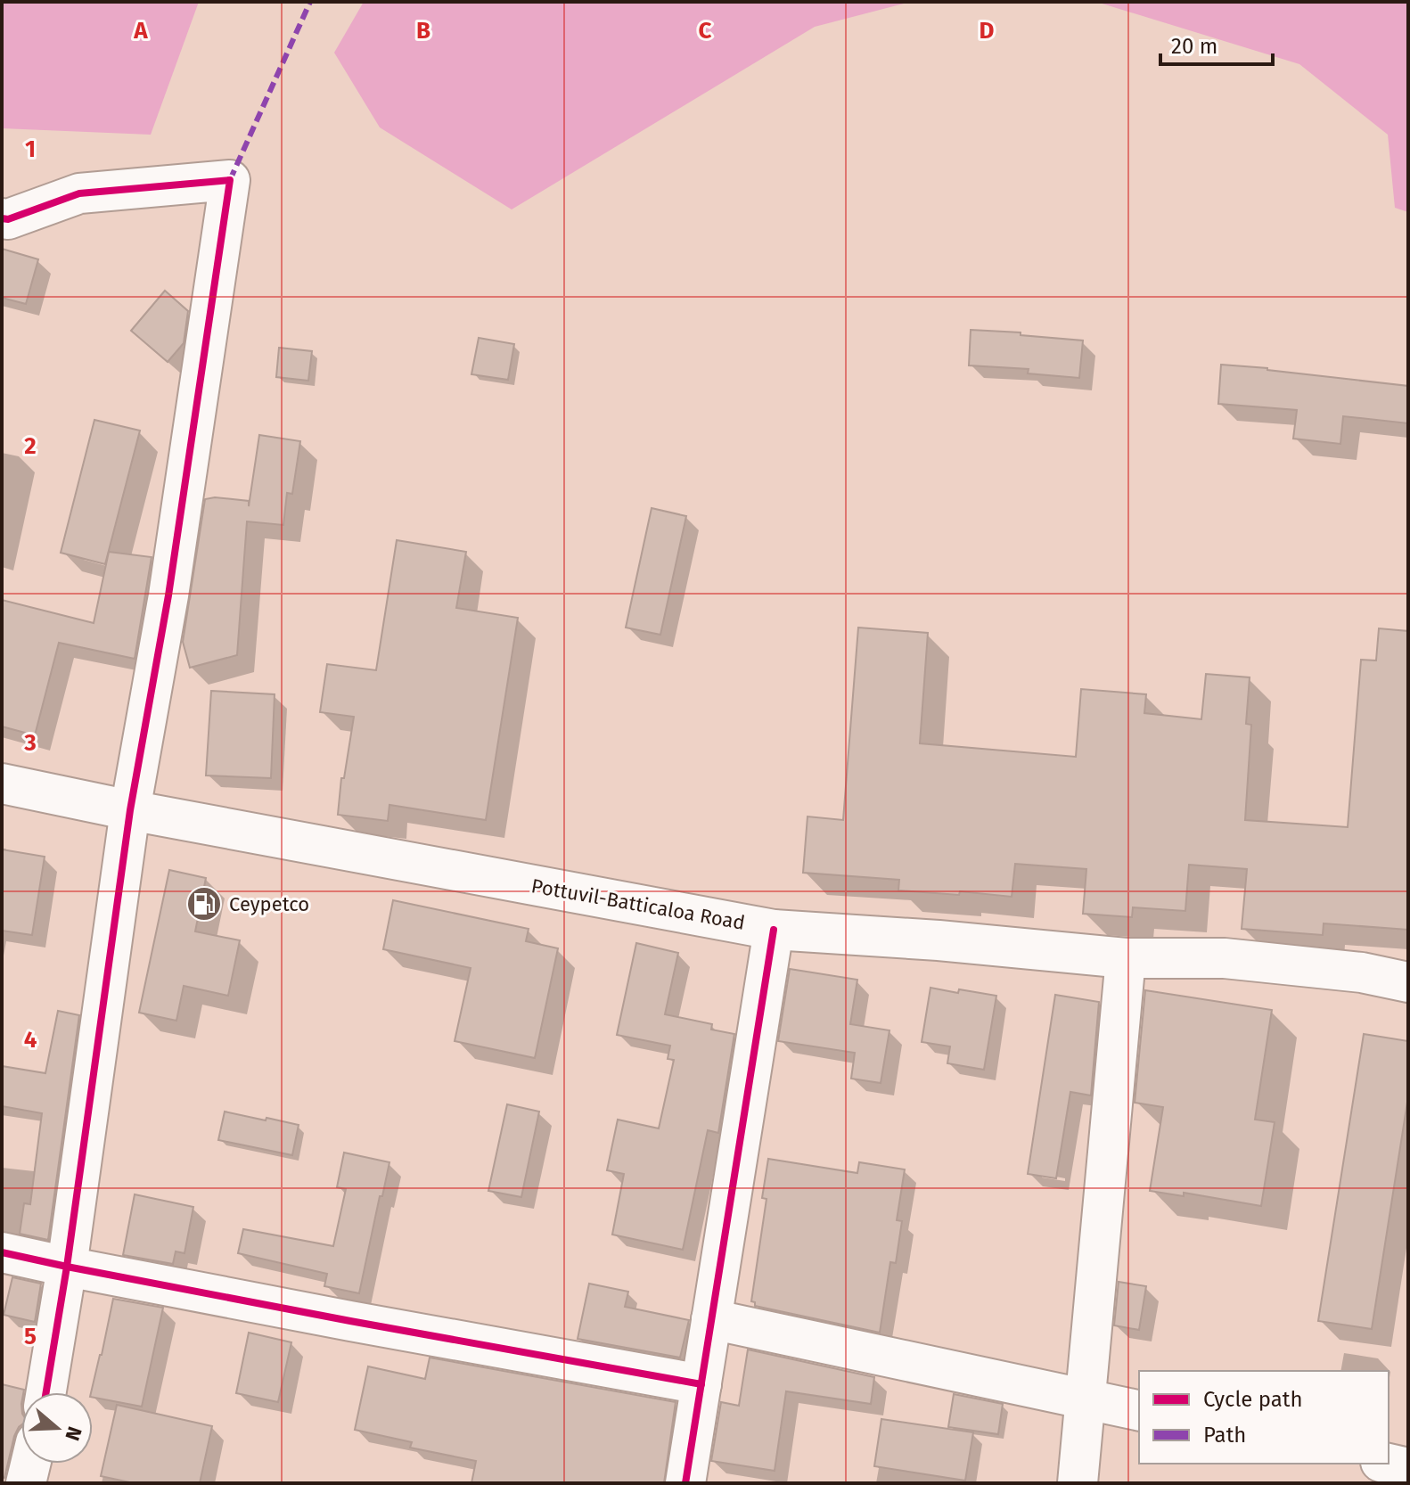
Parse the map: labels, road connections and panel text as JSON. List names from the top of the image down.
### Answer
{
  "streets": {
    "main road": ["Pottuvil-Batticaloa Road"]
  },
  "places": {
    "fuel station": ["Ceypetco"]
  },
  "legend": ["Cycle path", "Path"],
  "scale_bar": "20 m",
  "north": "right",
  "grid": {
    "columns": [
      "A",
      "B",
      "C",
      "D"
    ],
    "rows": [
      "1",
      "2",
      "3",
      "4",
      "5"
    ]
  }
}
